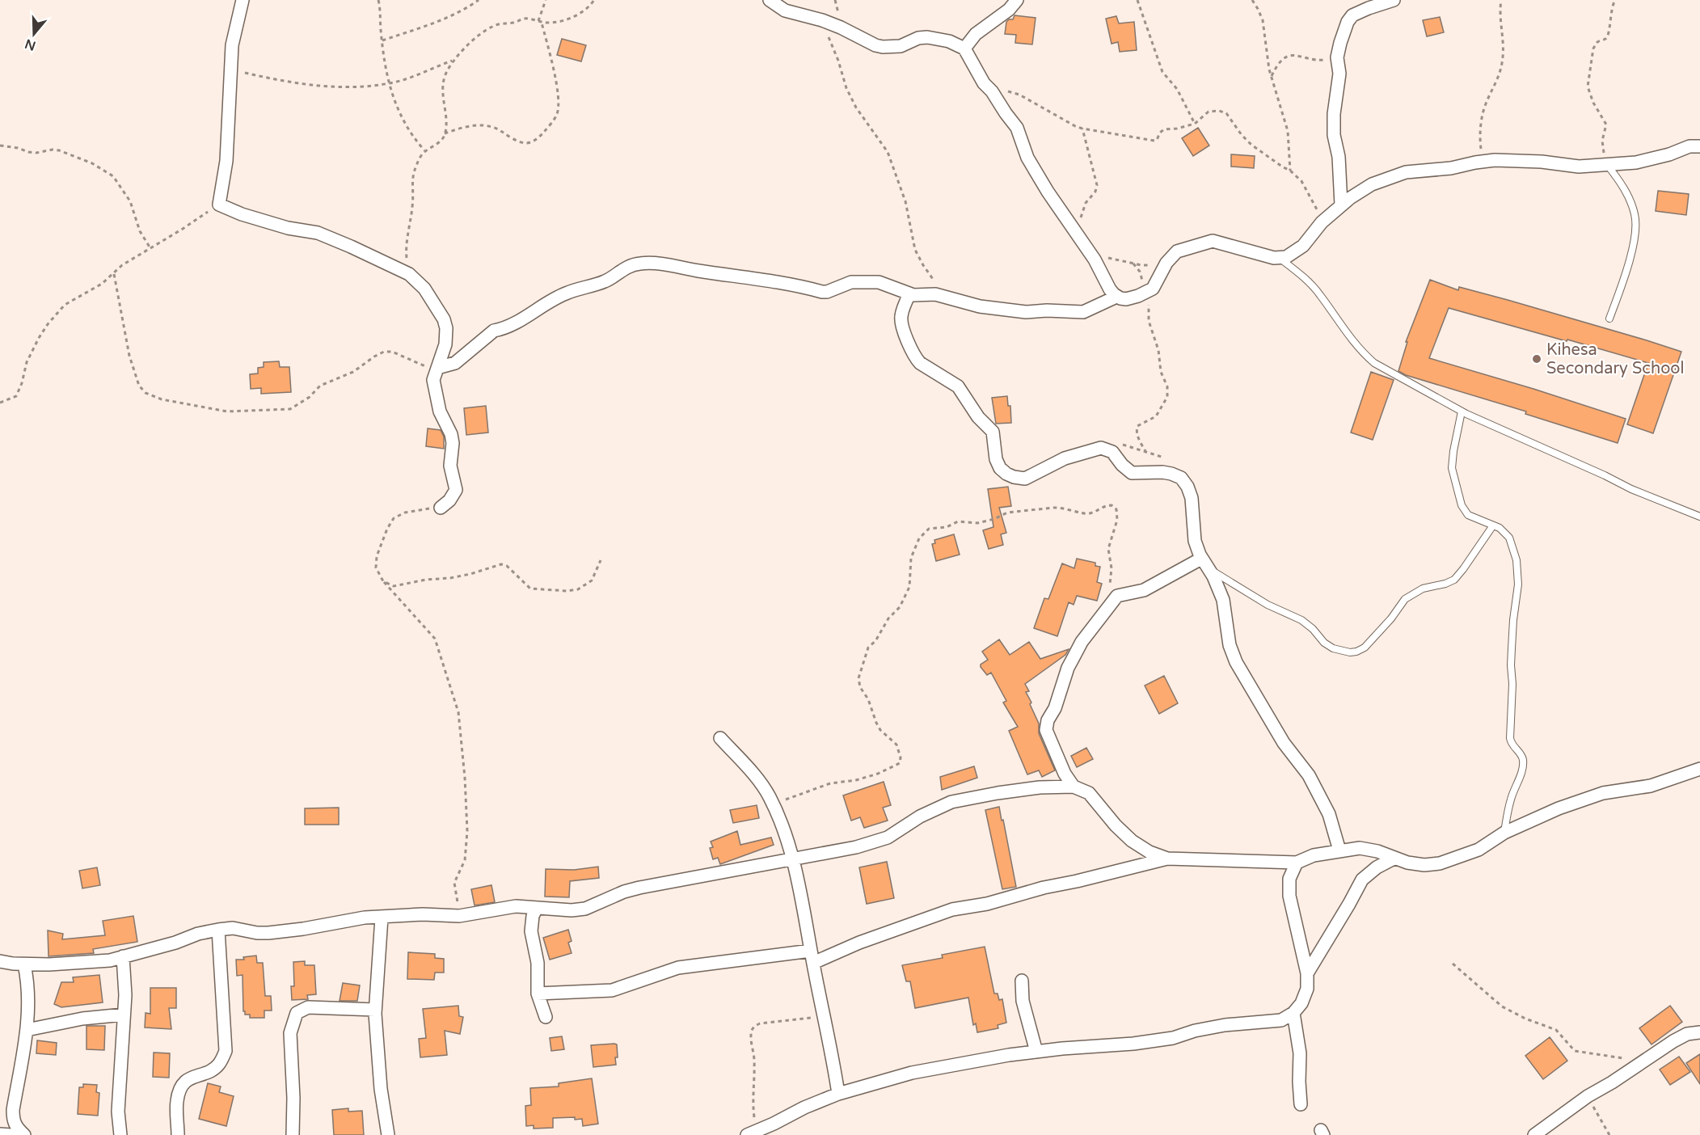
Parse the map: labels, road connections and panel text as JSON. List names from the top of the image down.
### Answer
{
  "places": ["Kihesa Secondary School"],
  "north": "bottom"
}
